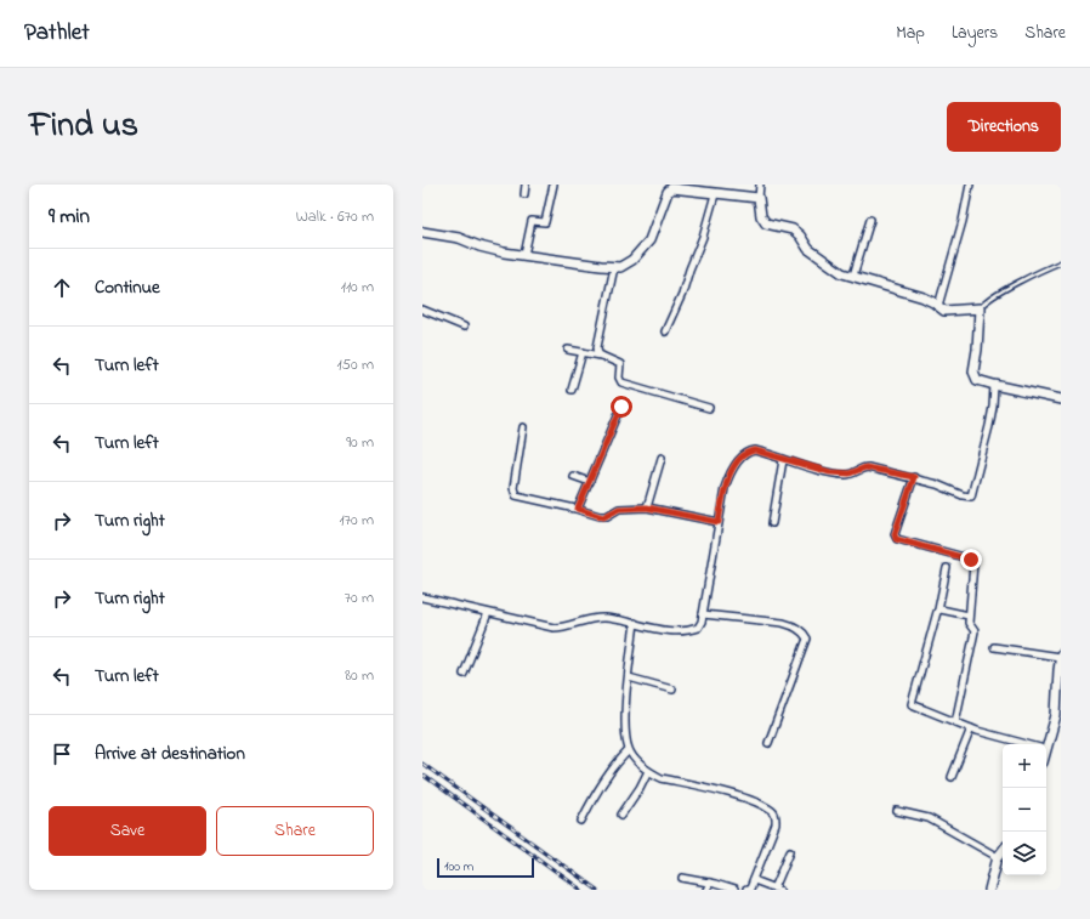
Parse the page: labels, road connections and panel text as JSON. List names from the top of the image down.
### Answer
{
  "scale_bar": "100 m",
  "page": {
    "header": "Pathlet",
    "nav": ["Map", "Layers", "Share"],
    "title": "Find us",
    "buttons": [
      "Directions",
      ["Save", "Share"]
    ],
    "heading": ["9 min", "Walk · 670 m"],
    "list": [
      ["Continue", "110 m"],
      ["Turn left", "150 m"],
      ["Turn left", "90 m"],
      ["Turn right", "170 m"],
      ["Turn right", "70 m"],
      ["Turn left", "80 m"],
      "Arrive at destination"
    ],
    "map_buttons": ["+", "−"],
    "scale": "100 m"
  }
}
